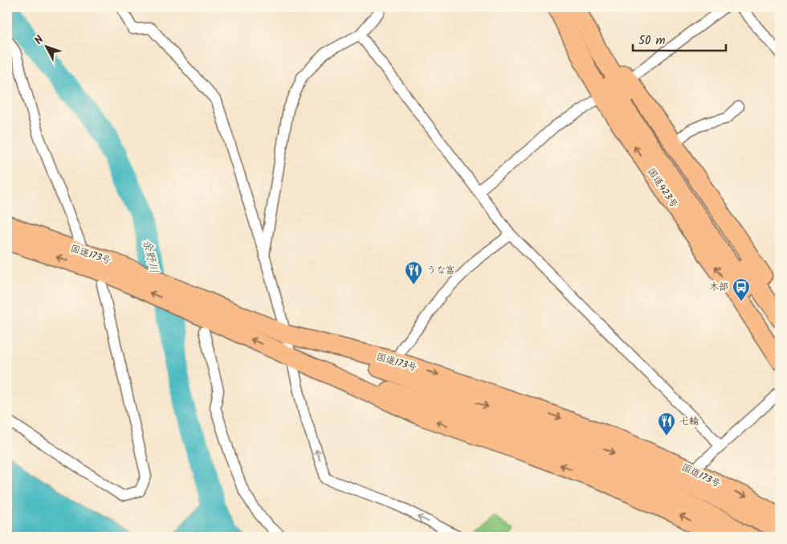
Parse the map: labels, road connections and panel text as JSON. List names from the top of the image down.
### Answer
{
  "streets": {
    "highway": ["国道423号", "国道173号"]
  },
  "water": ["余野川"],
  "places": {
    "restaurant": ["うな富", "七輪"],
    "bus stop": ["木部"]
  },
  "scale_bar": "50 m",
  "north": "top left"
}
